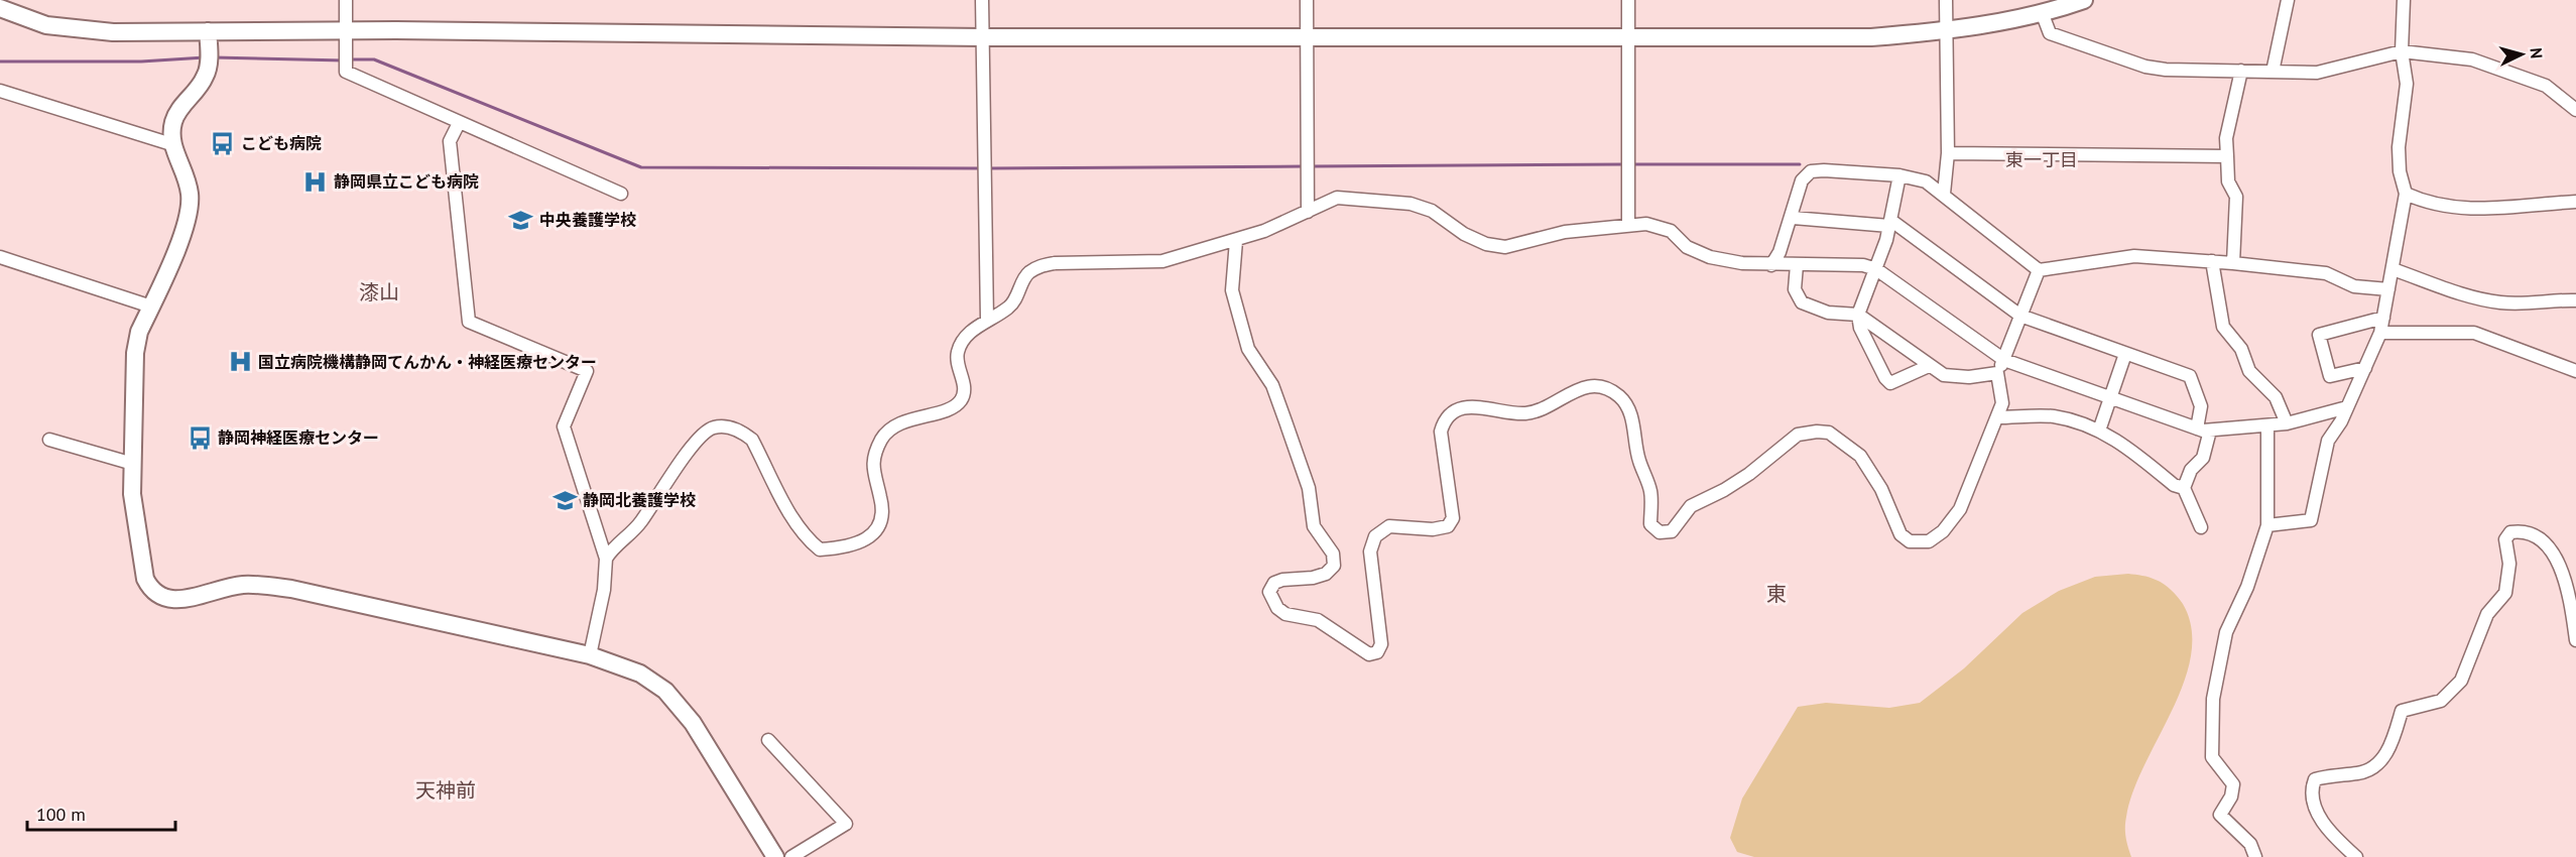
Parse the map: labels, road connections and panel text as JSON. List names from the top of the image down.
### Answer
{
  "districts": [
    "東一丁目",
    "漆山",
    "東",
    "天神前"
  ],
  "places": {
    "bus stop": ["こども病院", "静岡神経医療センター"],
    "hospital": ["静岡県立こども病院", "国立病院機構静岡てんかん・神経医療センター"],
    "school or university": ["中央養護学校", "静岡北養護学校"]
  },
  "scale_bar": "100 m",
  "north": "right"
}
